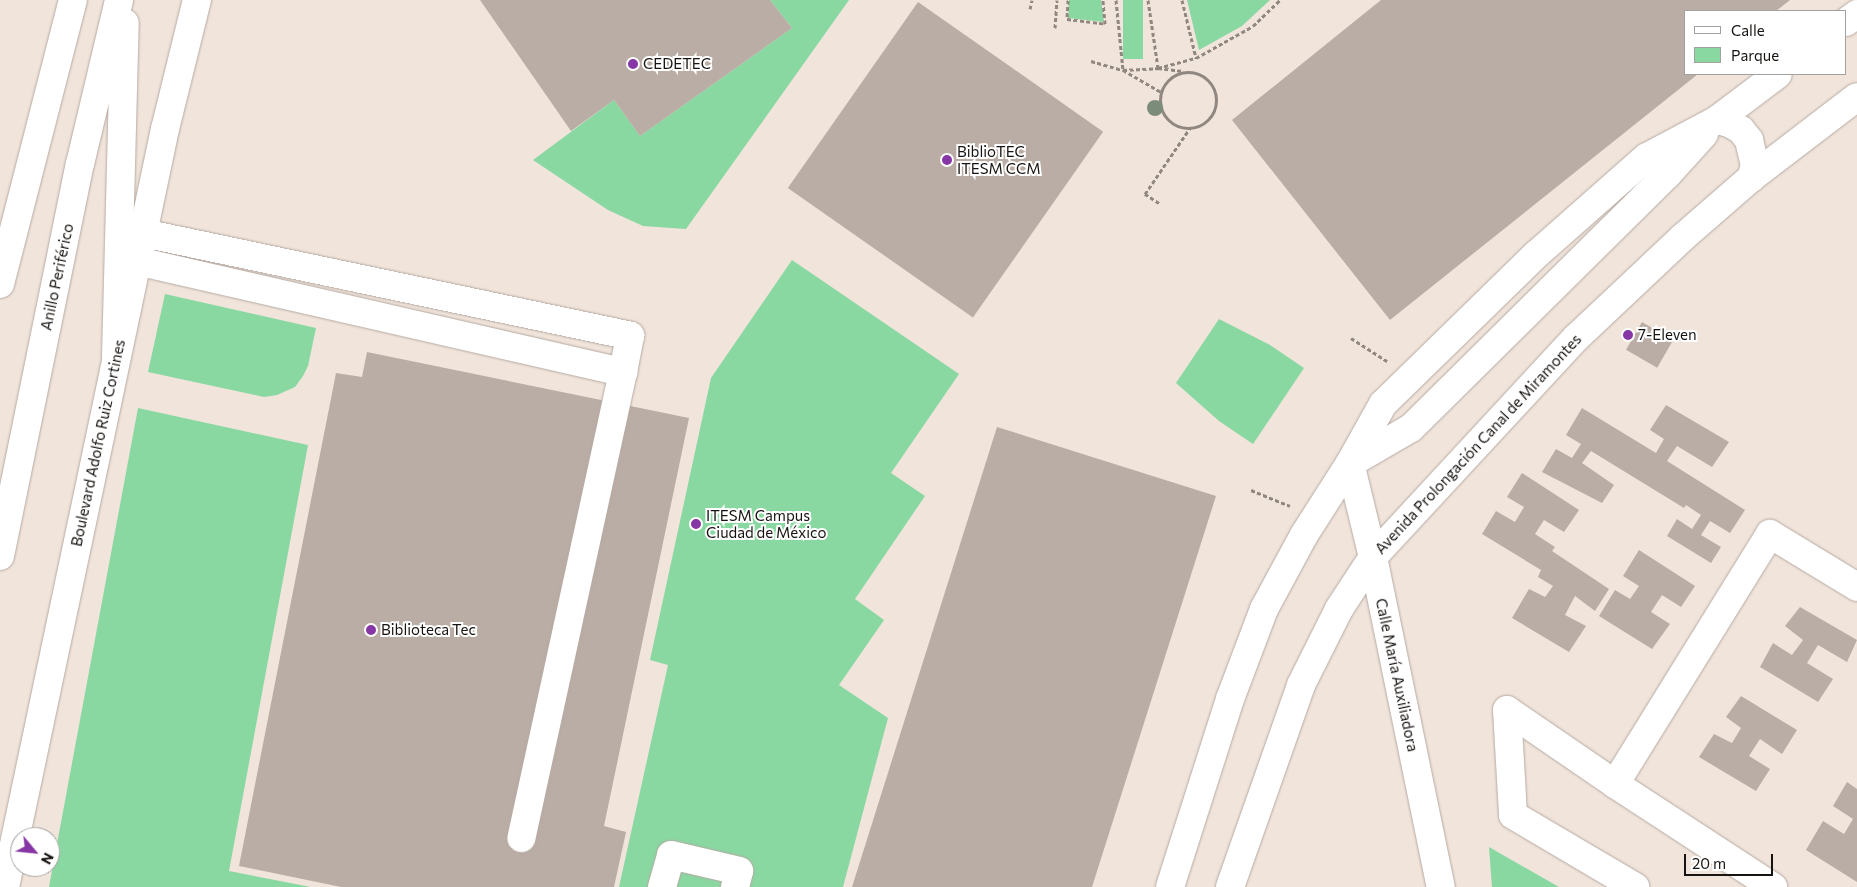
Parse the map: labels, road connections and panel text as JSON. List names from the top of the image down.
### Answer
{
  "streets": {
    "main road": [
      "Anillo Periférico",
      "Boulevard Adolfo Ruiz Cortines",
      "Avenida Prolongación Canal de Miramontes",
      "Calle María Auxiliadora"
    ]
  },
  "crossings": [
    ["Avenida Prolongación Canal de Miramontes", "Calle María Auxiliadora"]
  ],
  "places": [
    "CEDETEC",
    "BiblioTEC ITESM CCM",
    "7-Eleven",
    "ITESM Campus Ciudad de México",
    "Biblioteca Tec"
  ],
  "legend": ["Calle", "Parque"],
  "scale_bar": "20 m",
  "north": "bottom right"
}
